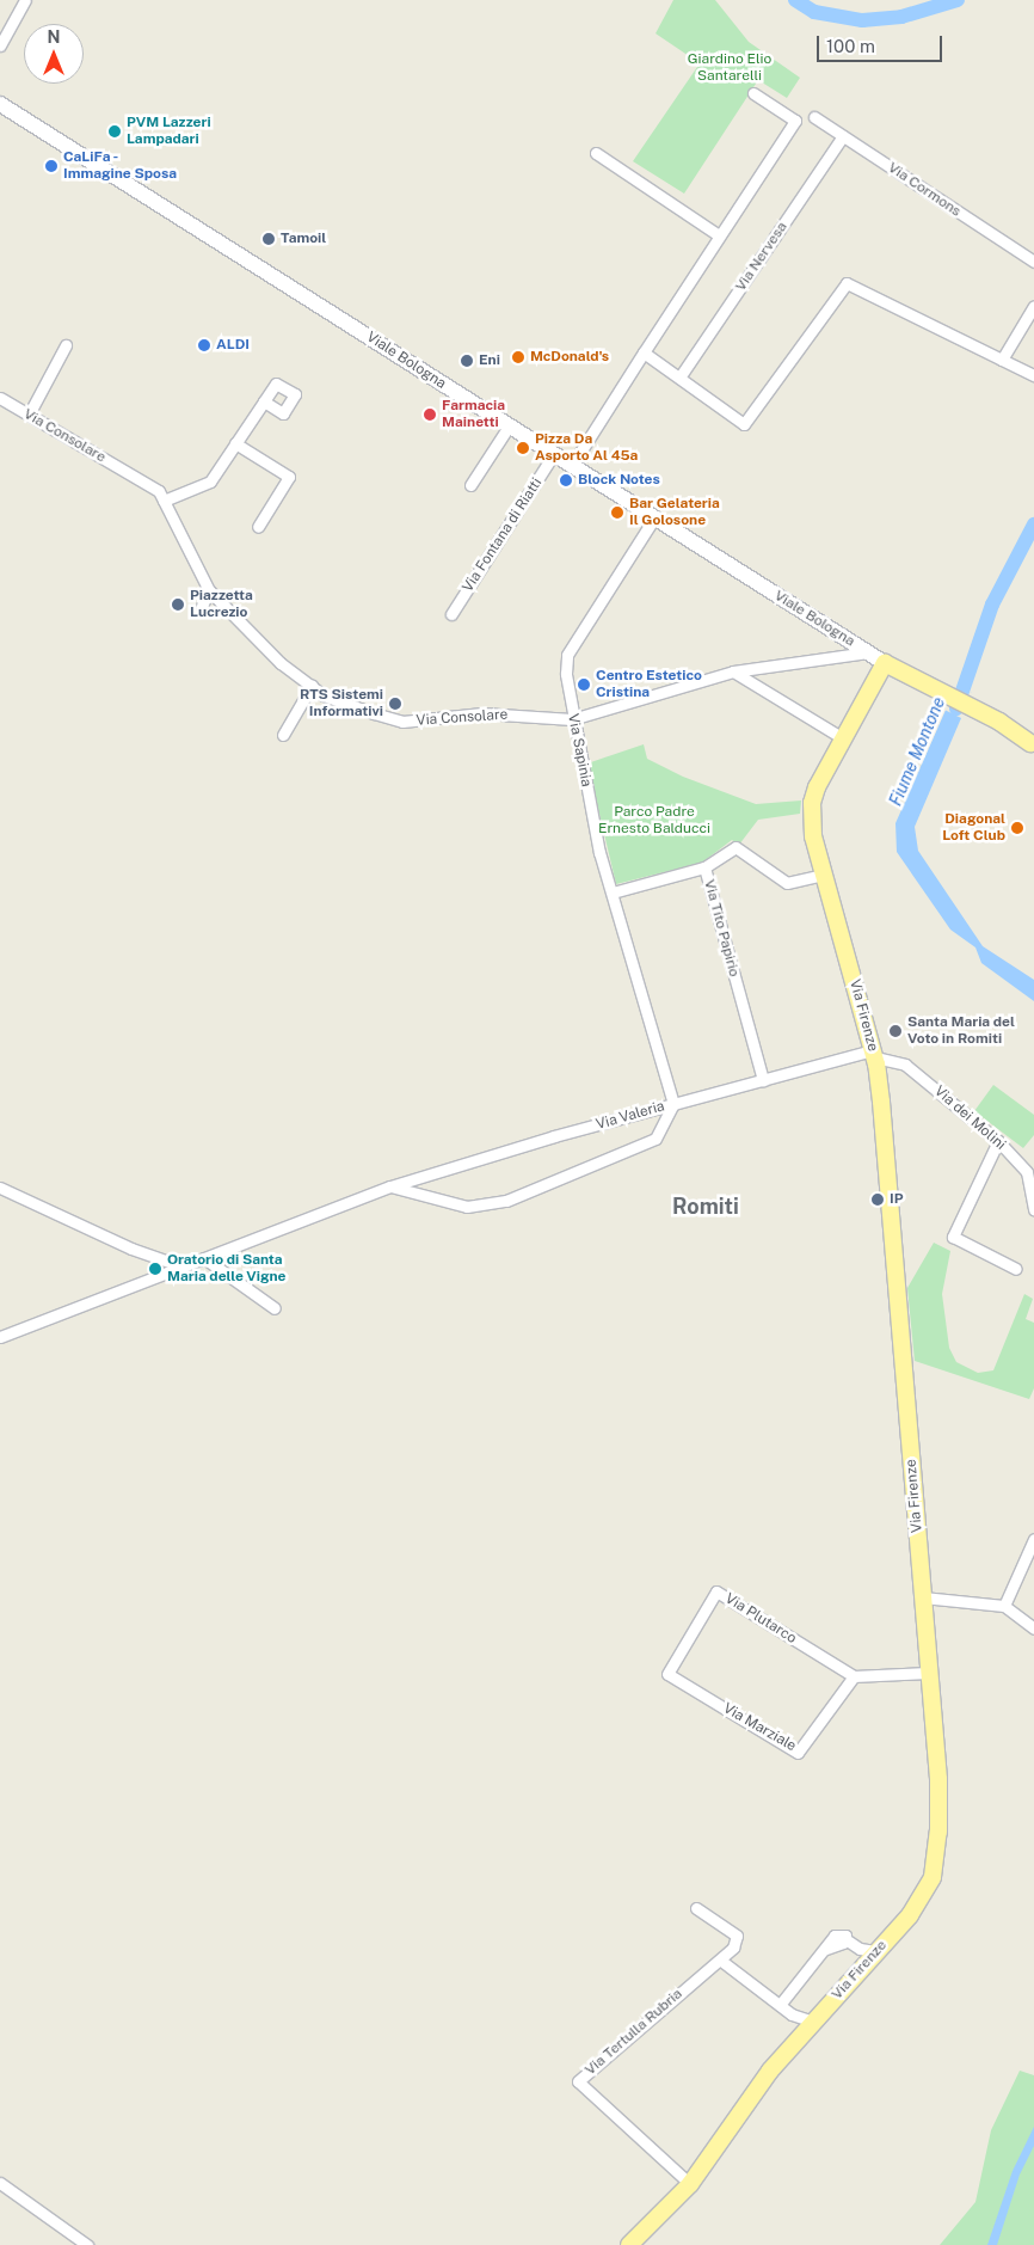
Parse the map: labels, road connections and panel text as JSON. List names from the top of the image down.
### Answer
{
  "streets": {
    "main road": ["Viale Bologna", "Via Firenze"],
    "street": [
      "Via Cormons",
      "Via Nervesa",
      "Via Consolare",
      "Via Fontana di Riatti",
      "Via Sapinia",
      "Via Tito Papirio",
      "Via Valeria",
      "Via dei Molini",
      "Via Plutarco",
      "Via Marziale",
      "Via Tertulla Rubria"
    ]
  },
  "crossings": [
    ["Via Cormons", "Via Nervesa"],
    ["Viale Bologna", "Via Consolare"],
    ["Viale Bologna", "Via Fontana di Riatti"],
    ["Viale Bologna", "Via Sapinia"],
    ["Viale Bologna", "Via Firenze"],
    ["Via Consolare", "Via Sapinia"],
    ["Via Sapinia", "Via Tito Papirio"],
    ["Via Sapinia", "Via Valeria"],
    ["Via Tito Papirio", "Via Valeria"],
    ["Via Firenze", "Via Valeria"],
    ["Via Firenze", "Via dei Molini"],
    ["Via Firenze", "Via Tertulla Rubria"],
    ["Via Valeria", "Via dei Molini"],
    ["Via Plutarco", "Via Marziale"]
  ],
  "districts": ["Romiti"],
  "water": ["Fiume Montone"],
  "parks": ["Giardino Elio Santarelli", "Parco Padre Ernesto Balducci"],
  "places": [
    "PVM Lazzeri Lampadari",
    "CaLiFa - Immagine Sposa",
    "Tamoil",
    "ALDI",
    "McDonald's",
    "Eni",
    "Farmacia Mainetti",
    "Pizza Da Asporto Al 45a",
    "Block Notes",
    "Bar Gelateria Il Golosone",
    "Piazzetta Lucrezio",
    "Centro Estetico Cristina",
    "RTS Sistemi Informativi",
    "Diagonal Loft Club",
    "Santa Maria del Voto in Romiti",
    "IP",
    "Oratorio di Santa Maria delle Vigne"
  ],
  "scale_bar": "100 m",
  "north": "top"
}
